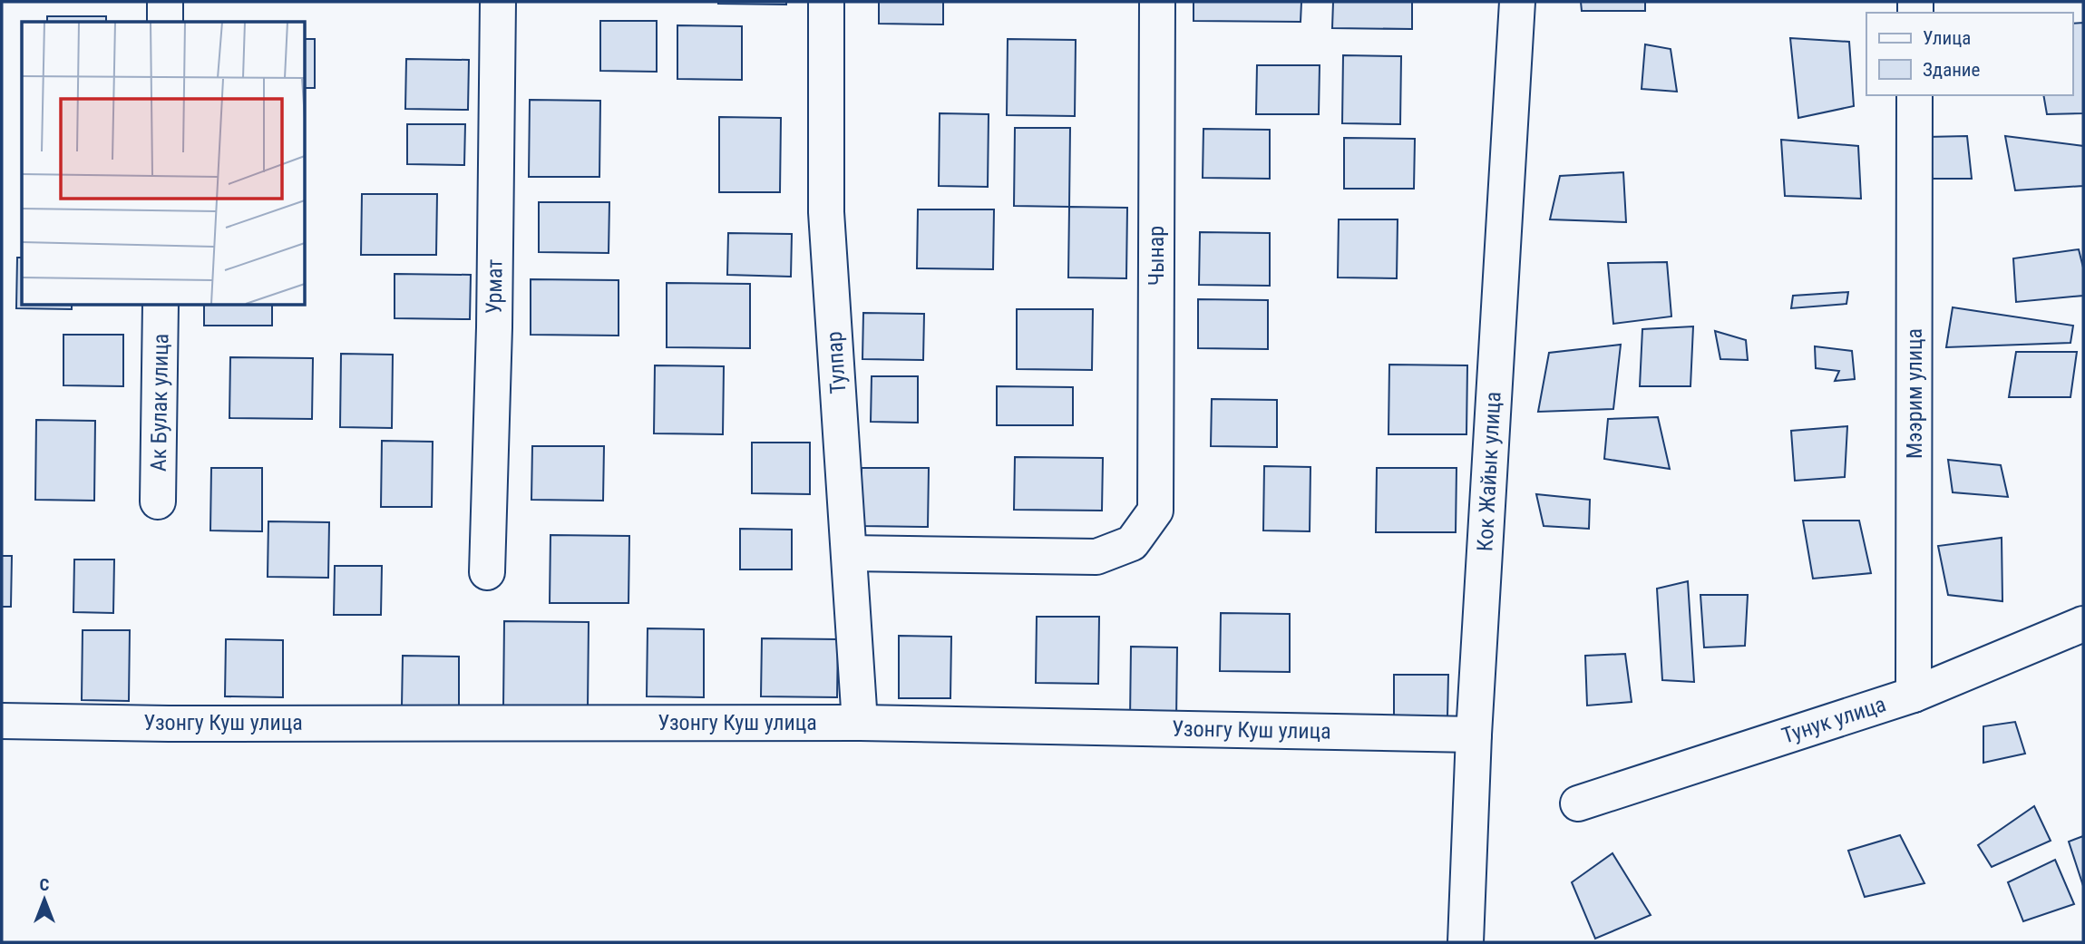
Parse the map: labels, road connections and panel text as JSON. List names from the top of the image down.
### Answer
{
  "streets": {
    "street": [
      "Чынар",
      "Урмат",
      "Тулпар",
      "Мээрим улица",
      "Ак Булак улица",
      "Кок Жайык улица",
      "Тунук улица",
      "Узонгу Куш улица"
    ]
  },
  "crossings": [
    ["Чынар", "Тулпар"],
    ["Тулпар", "Узонгу Куш улица"],
    ["Мээрим улица", "Тунук улица"],
    ["Кок Жайык улица", "Узонгу Куш улица"]
  ],
  "legend": ["Улица", "Здание"],
  "north": "top"
}
